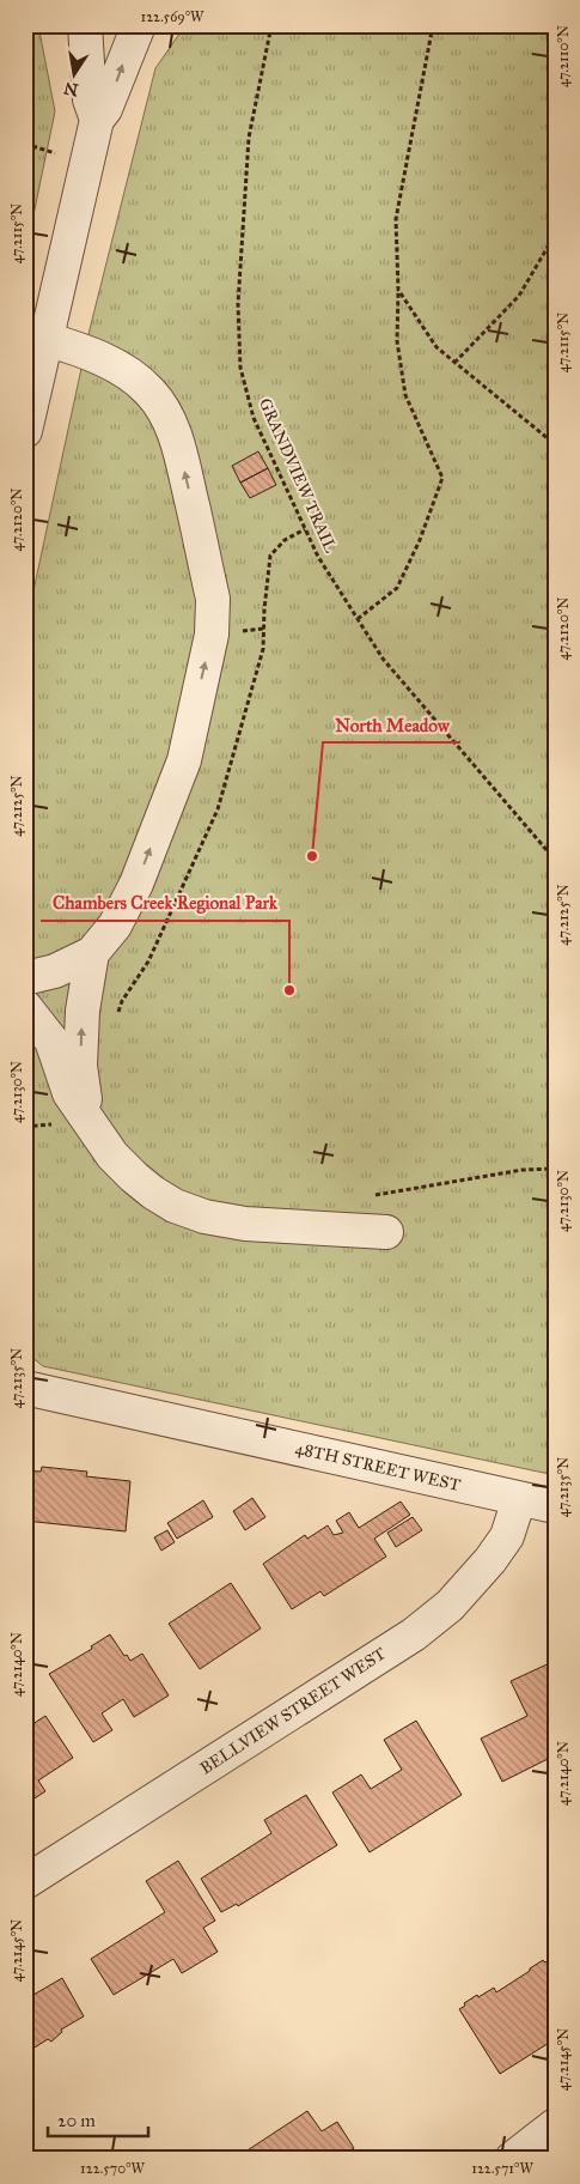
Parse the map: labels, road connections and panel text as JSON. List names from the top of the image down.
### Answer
{
  "streets": {
    "street": ["48TH STREET WEST", "BELLVIEW STREET WEST"],
    "path": ["GRANDVIEW TRAIL"]
  },
  "crossings": [
    ["48TH STREET WEST", "BELLVIEW STREET WEST"]
  ],
  "places": ["North Meadow", "Chambers Creek Regional Park"],
  "scale_bar": "20 m",
  "north": "bottom",
  "coordinates": [
    "122.569°W",
    "47.2110°N",
    "47.2115°N",
    "47.2120°N",
    "47.2125°N",
    "47.2130°N",
    "47.2135°N",
    "47.2140°N",
    "47.2145°N",
    "122.570°W",
    "122.571°W"
  ]
}
